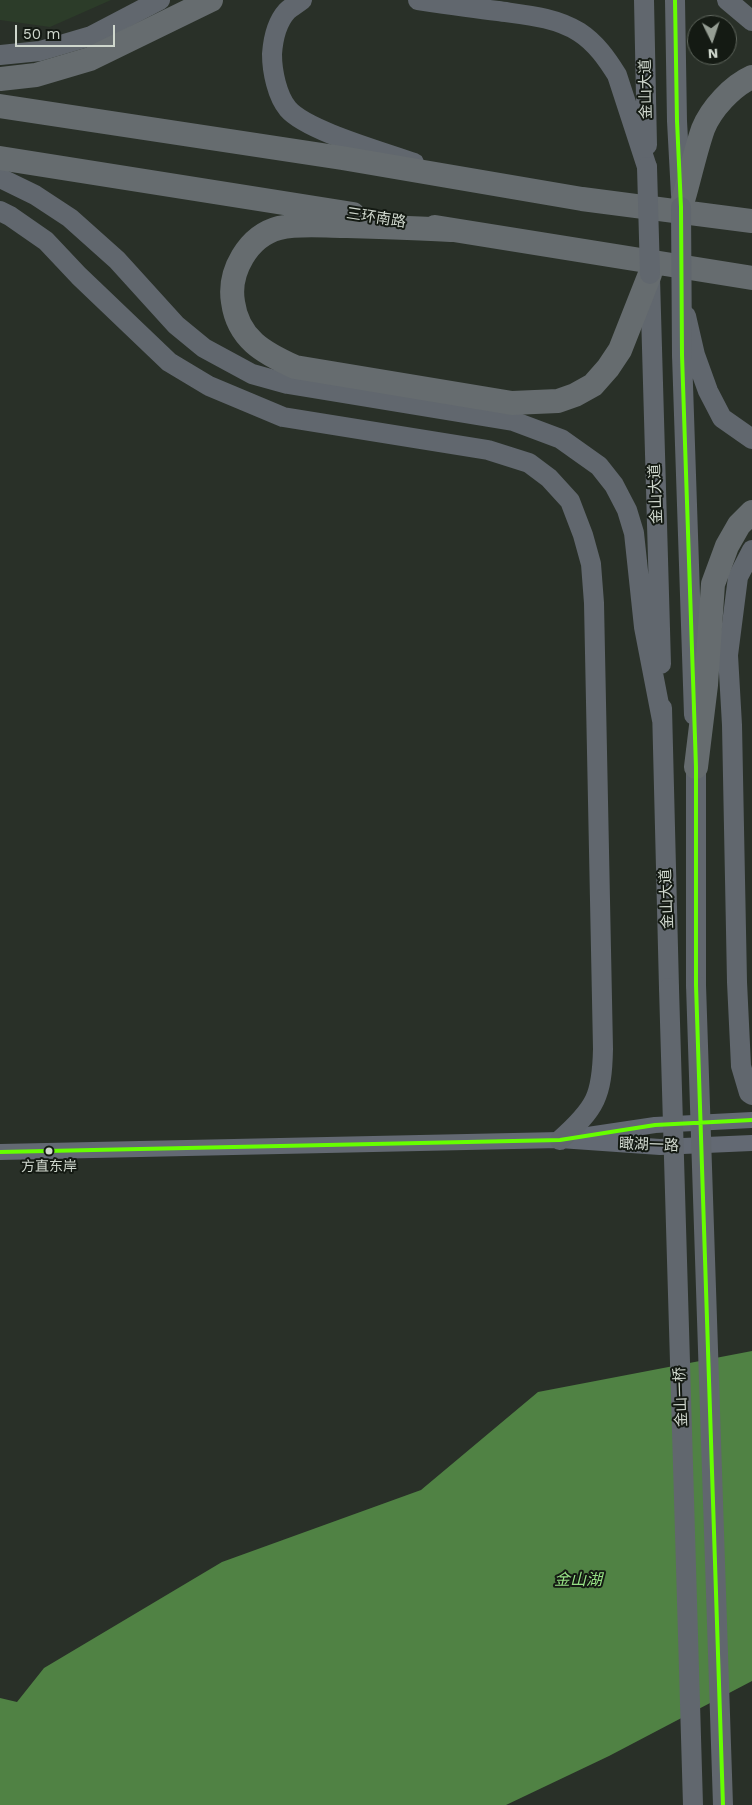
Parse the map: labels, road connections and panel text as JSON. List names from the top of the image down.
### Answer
{
  "streets": {
    "highway": ["三环南路"],
    "main road": ["金山大道", "金山一桥"],
    "street": ["瞰湖一路"]
  },
  "crossings": [
    ["金山大道", "金山一桥"]
  ],
  "water": ["金山湖"],
  "places": ["方直东岸"],
  "scale_bar": "50 m",
  "north": "bottom"
}
